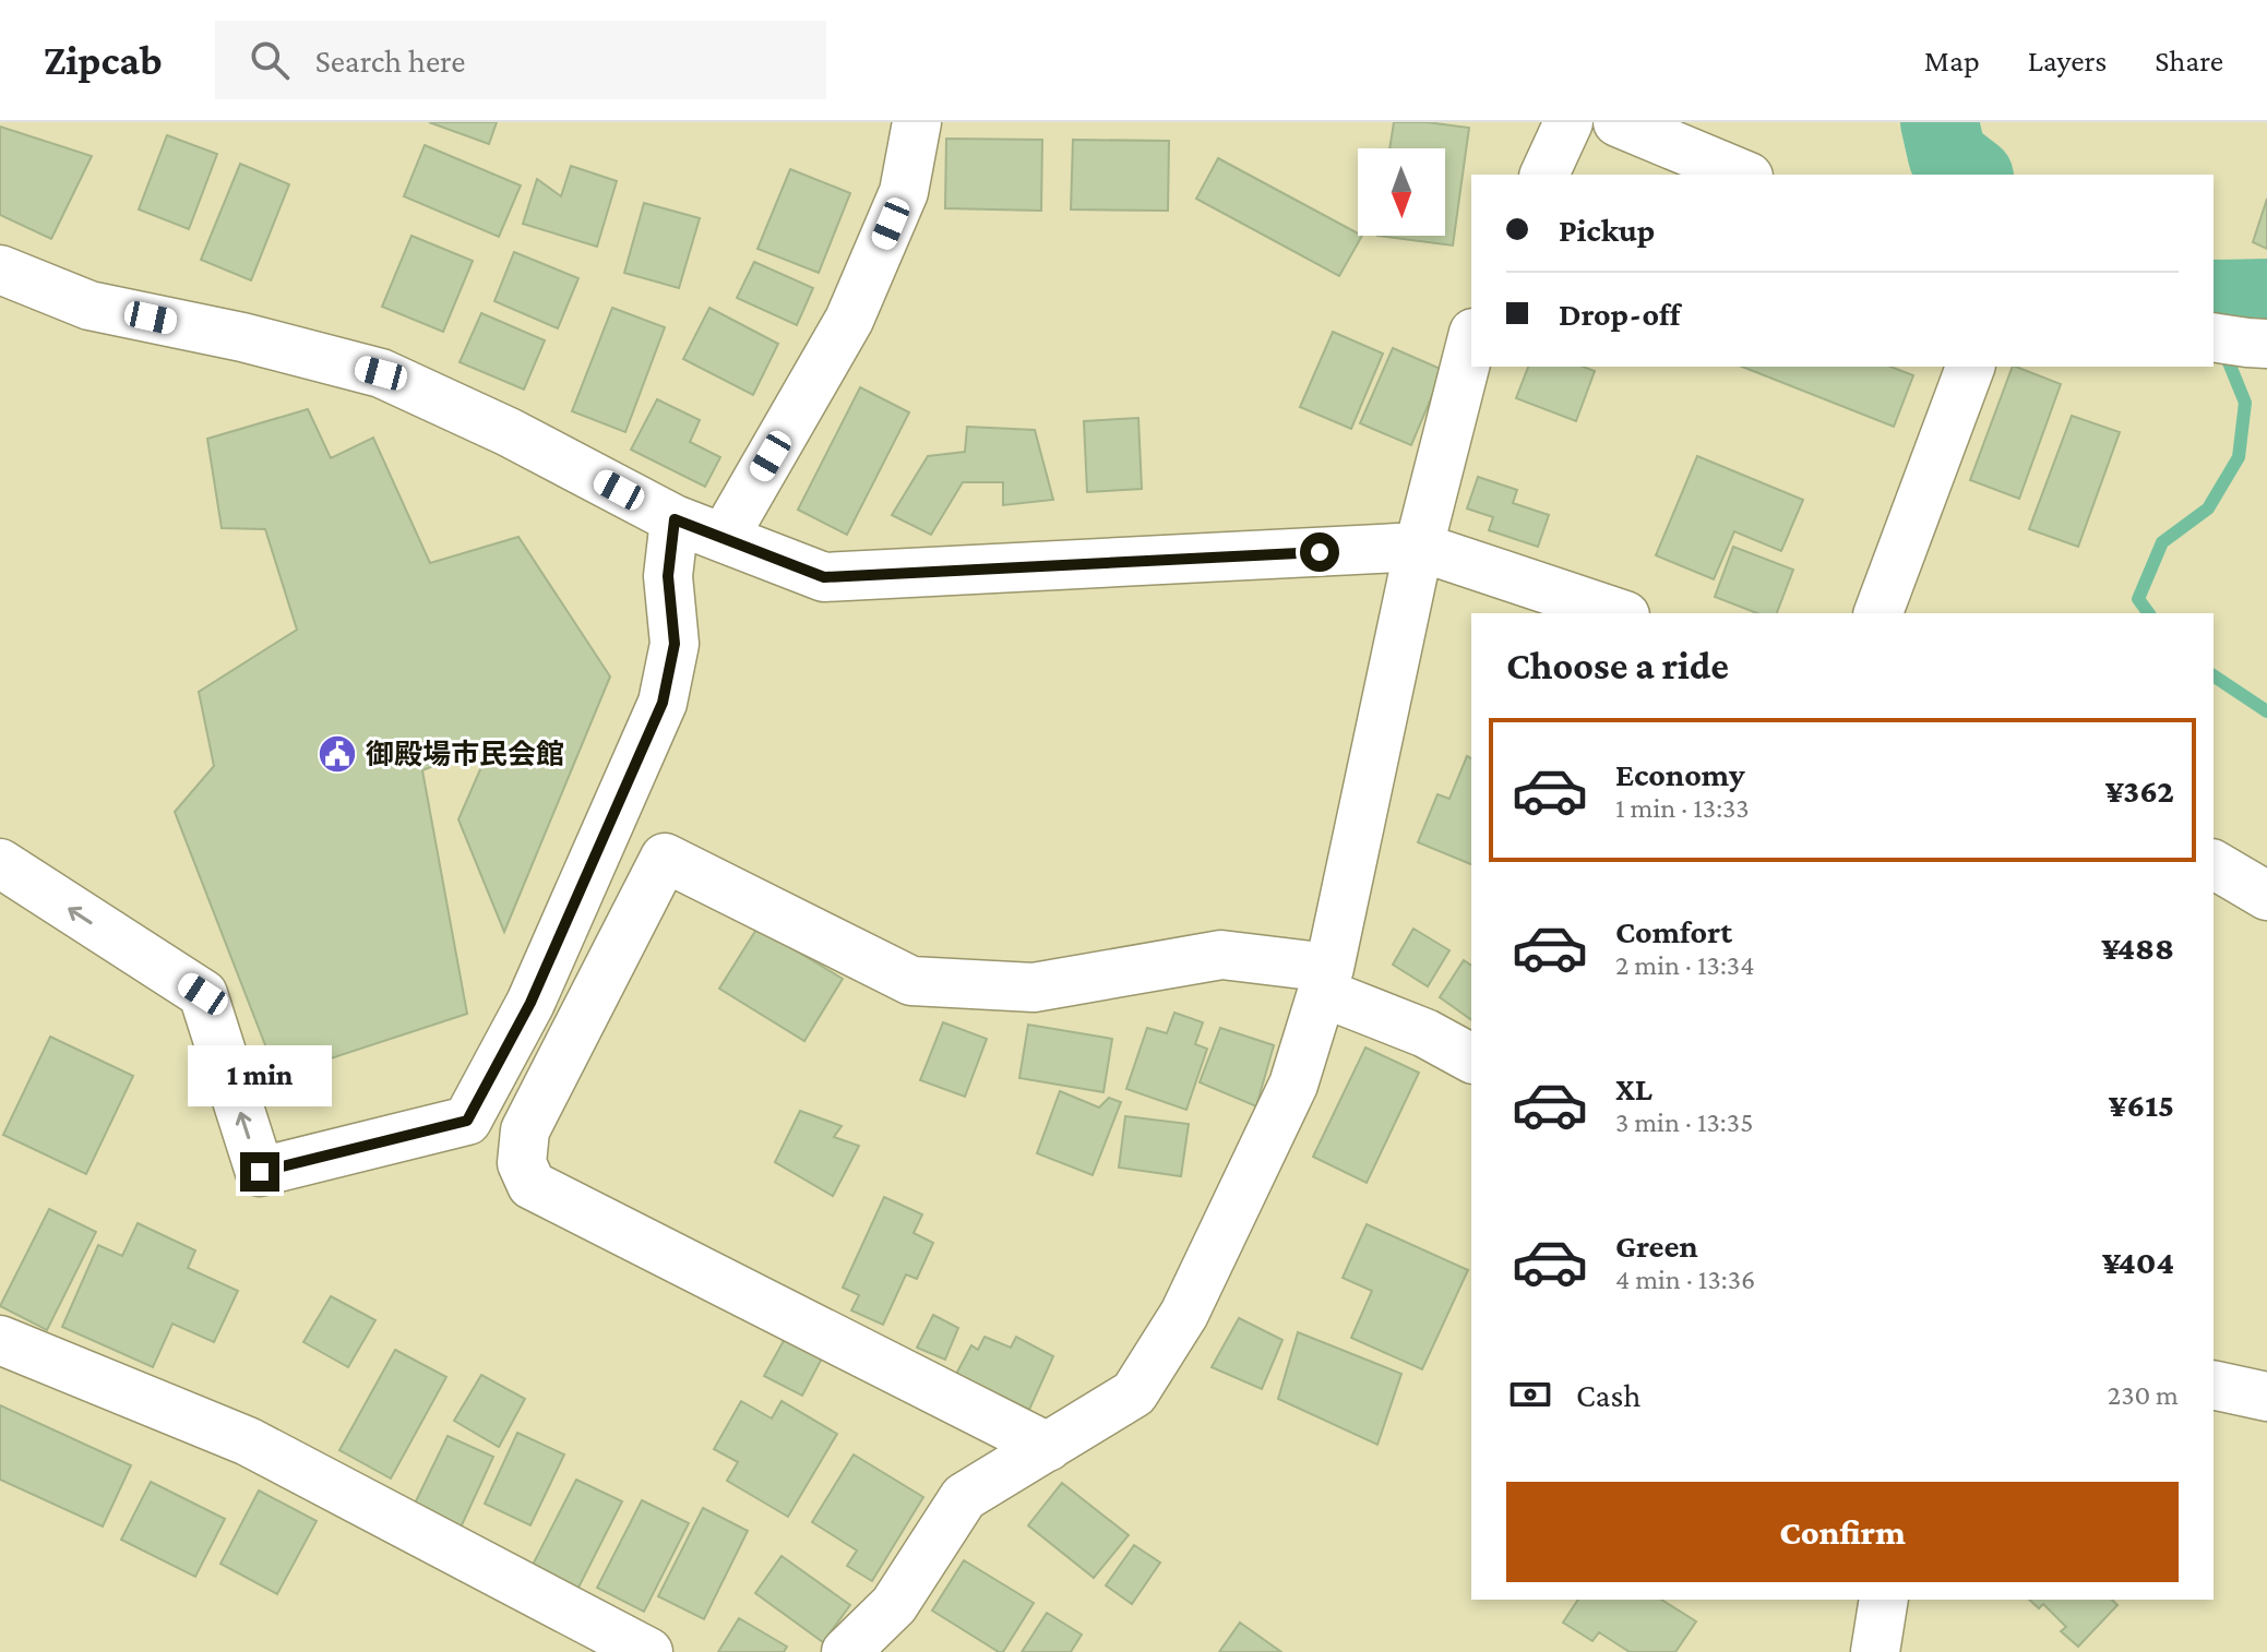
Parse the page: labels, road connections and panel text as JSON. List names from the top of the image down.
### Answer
{
  "places": {
    "public building": ["御殿場市民会館"]
  },
  "north": "bottom",
  "page": {
    "header": "Zipcab",
    "search": "Search here",
    "nav": ["Map", "Layers", "Share"],
    "banner": ["Pickup", "Drop-off"],
    "heading": "Choose a ride",
    "list": [
      {
        "name": "Economy",
        "note": "1 min · 13:33",
        "value": "¥362"
      },
      {
        "name": "Comfort",
        "note": "2 min · 13:34",
        "value": "¥488"
      },
      {
        "name": "XL",
        "note": "3 min · 13:35",
        "value": "¥615"
      },
      {
        "name": "Green",
        "note": "4 min · 13:36",
        "value": "¥404"
      }
    ],
    "bubble": "1 min",
    "pay": ["Cash", "230 m"],
    "buttons": "Confirm"
  }
}
